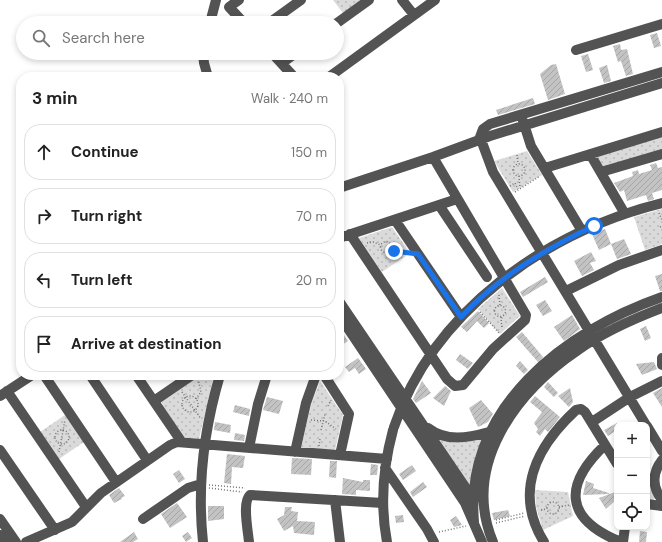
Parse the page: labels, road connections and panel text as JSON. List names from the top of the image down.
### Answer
{
  "page": {
    "search": "Search here",
    "heading": ["3 min", "Walk · 240 m"],
    "list": [
      ["Continue", "150 m"],
      ["Turn right", "70 m"],
      ["Turn left", "20 m"],
      "Arrive at destination"
    ],
    "map_buttons": ["+", "−"]
  }
}
